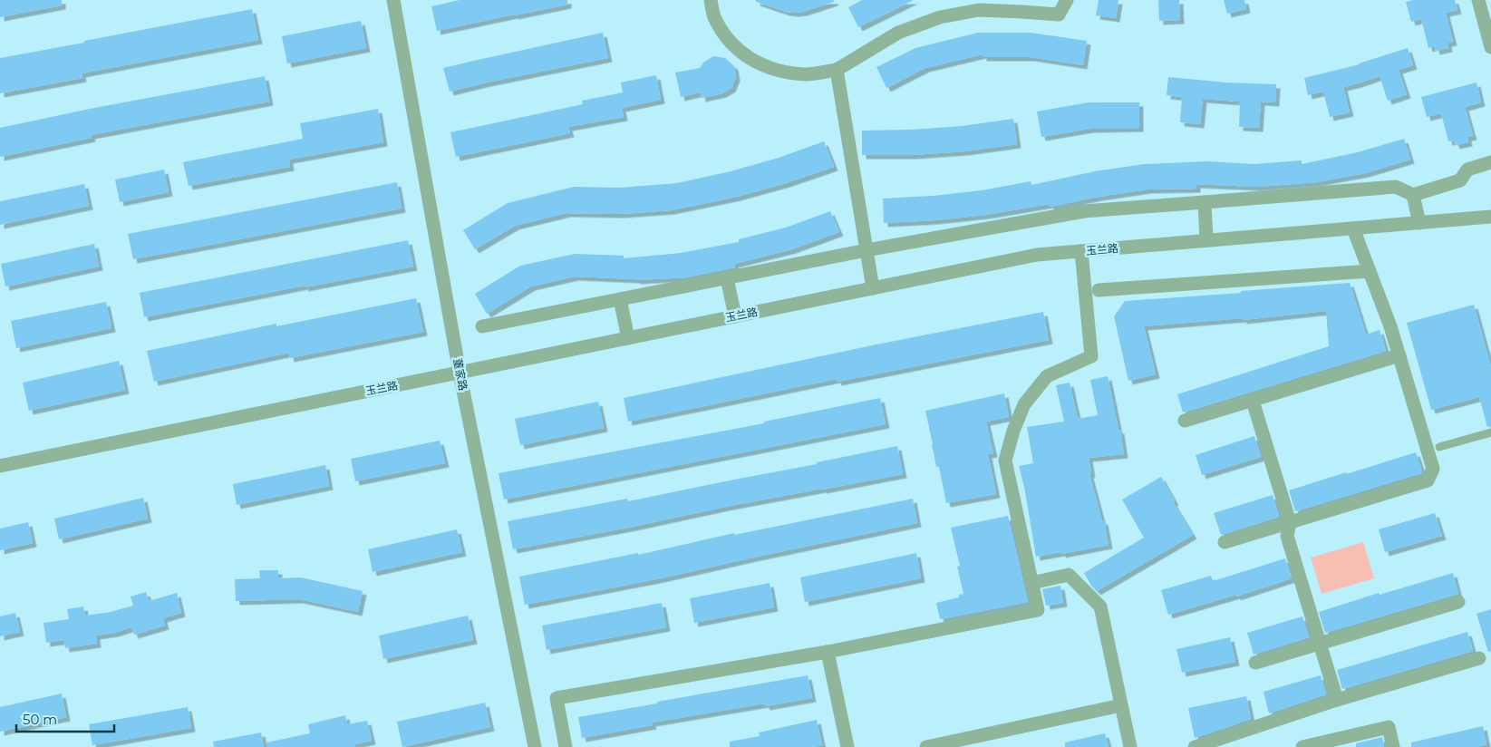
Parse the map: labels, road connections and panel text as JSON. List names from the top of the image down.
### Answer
{
  "streets": {
    "street": ["玉兰路", "董家路"]
  },
  "crossings": [
    ["玉兰路", "董家路"]
  ],
  "scale_bar": "50 m"
}
